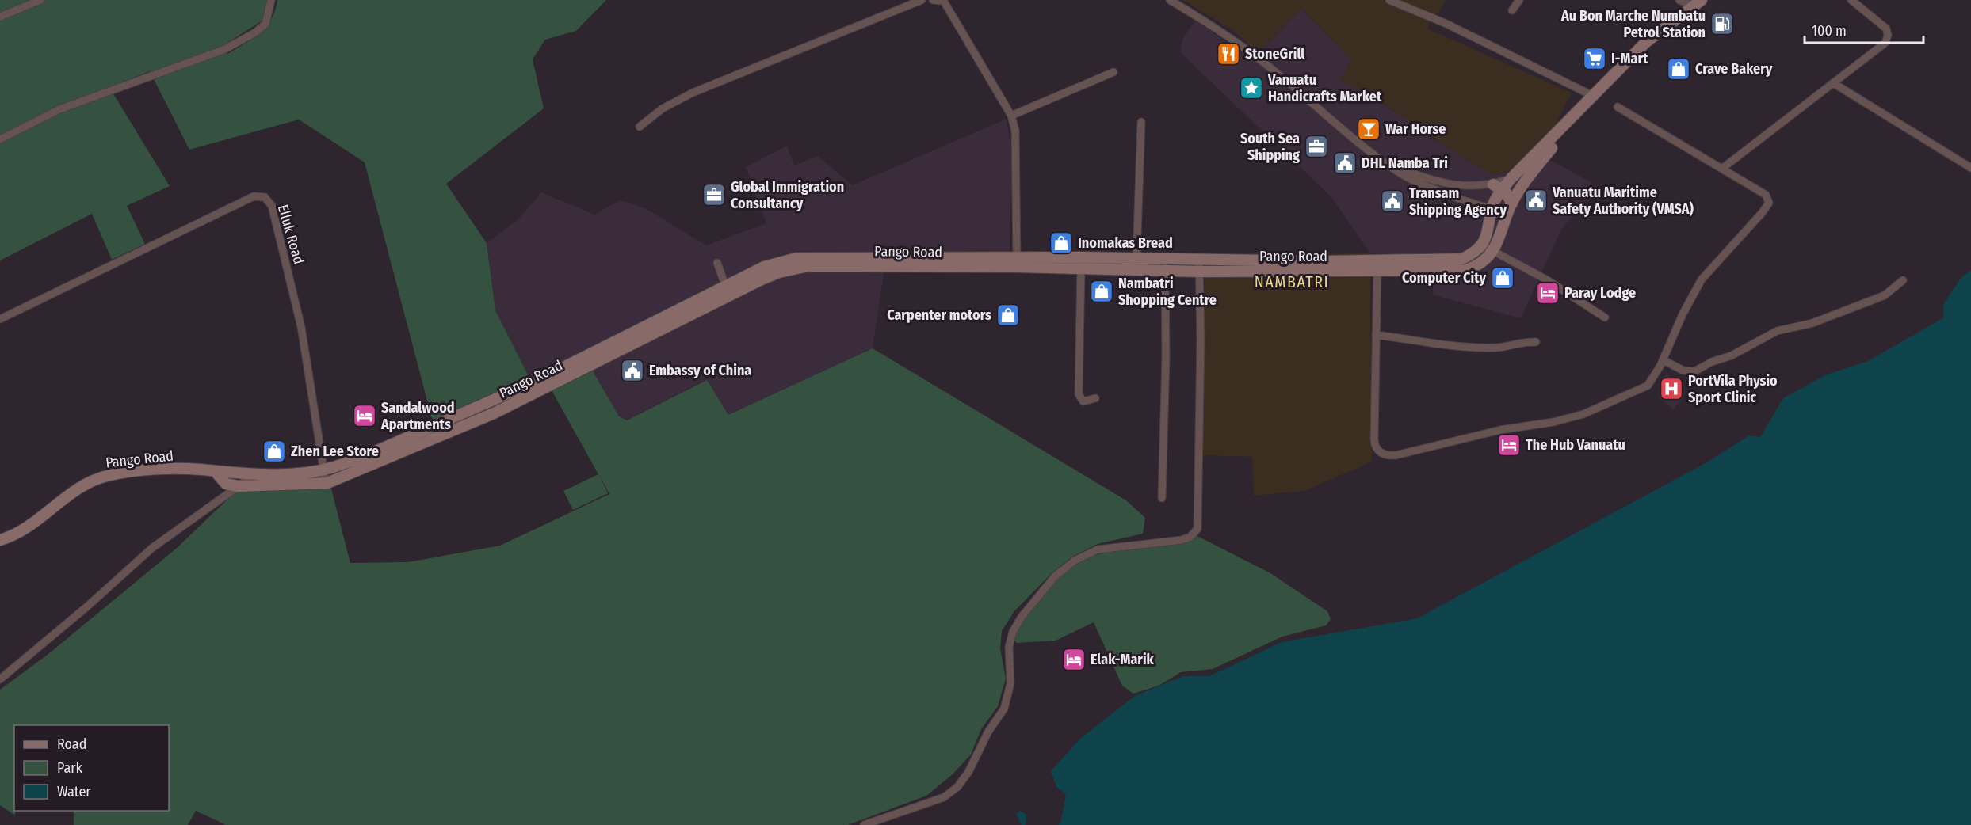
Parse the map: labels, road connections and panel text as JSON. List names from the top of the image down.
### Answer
{
  "streets": {
    "street": ["Elluk Road", "Pango Road"]
  },
  "crossings": [
    ["Elluk Road", "Pango Road"]
  ],
  "districts": ["NAMBATRI"],
  "places": {
    "fuel station": ["Au Bon Marche Numbatu Petrol Station"],
    "restaurant": ["StoneGrill"],
    "supermarket": ["I-Mart"],
    "shop": [
      "Crave Bakery",
      "Inomakas Bread",
      "Computer City",
      "Nambatri Shopping Centre",
      "Carpenter motors",
      "Zhen Lee Store"
    ],
    "place": ["Vanuatu Handicrafts Market"],
    "bar": ["War Horse"],
    "office": ["South Sea Shipping", "Global Immigration Consultancy"],
    "public building": [
      "DHL Namba Tri",
      "Vanuatu Maritime Safety Authority (VMSA)",
      "Transam Shipping Agency",
      "Embassy of China"
    ],
    "hotel": [
      "Paray Lodge",
      "Sandalwood Apartments",
      "The Hub Vanuatu",
      "Elak-Marik"
    ],
    "hospital": ["PortVila Physio Sport Clinic"]
  },
  "legend": ["Road", "Park", "Water"],
  "scale_bar": "100 m"
}
